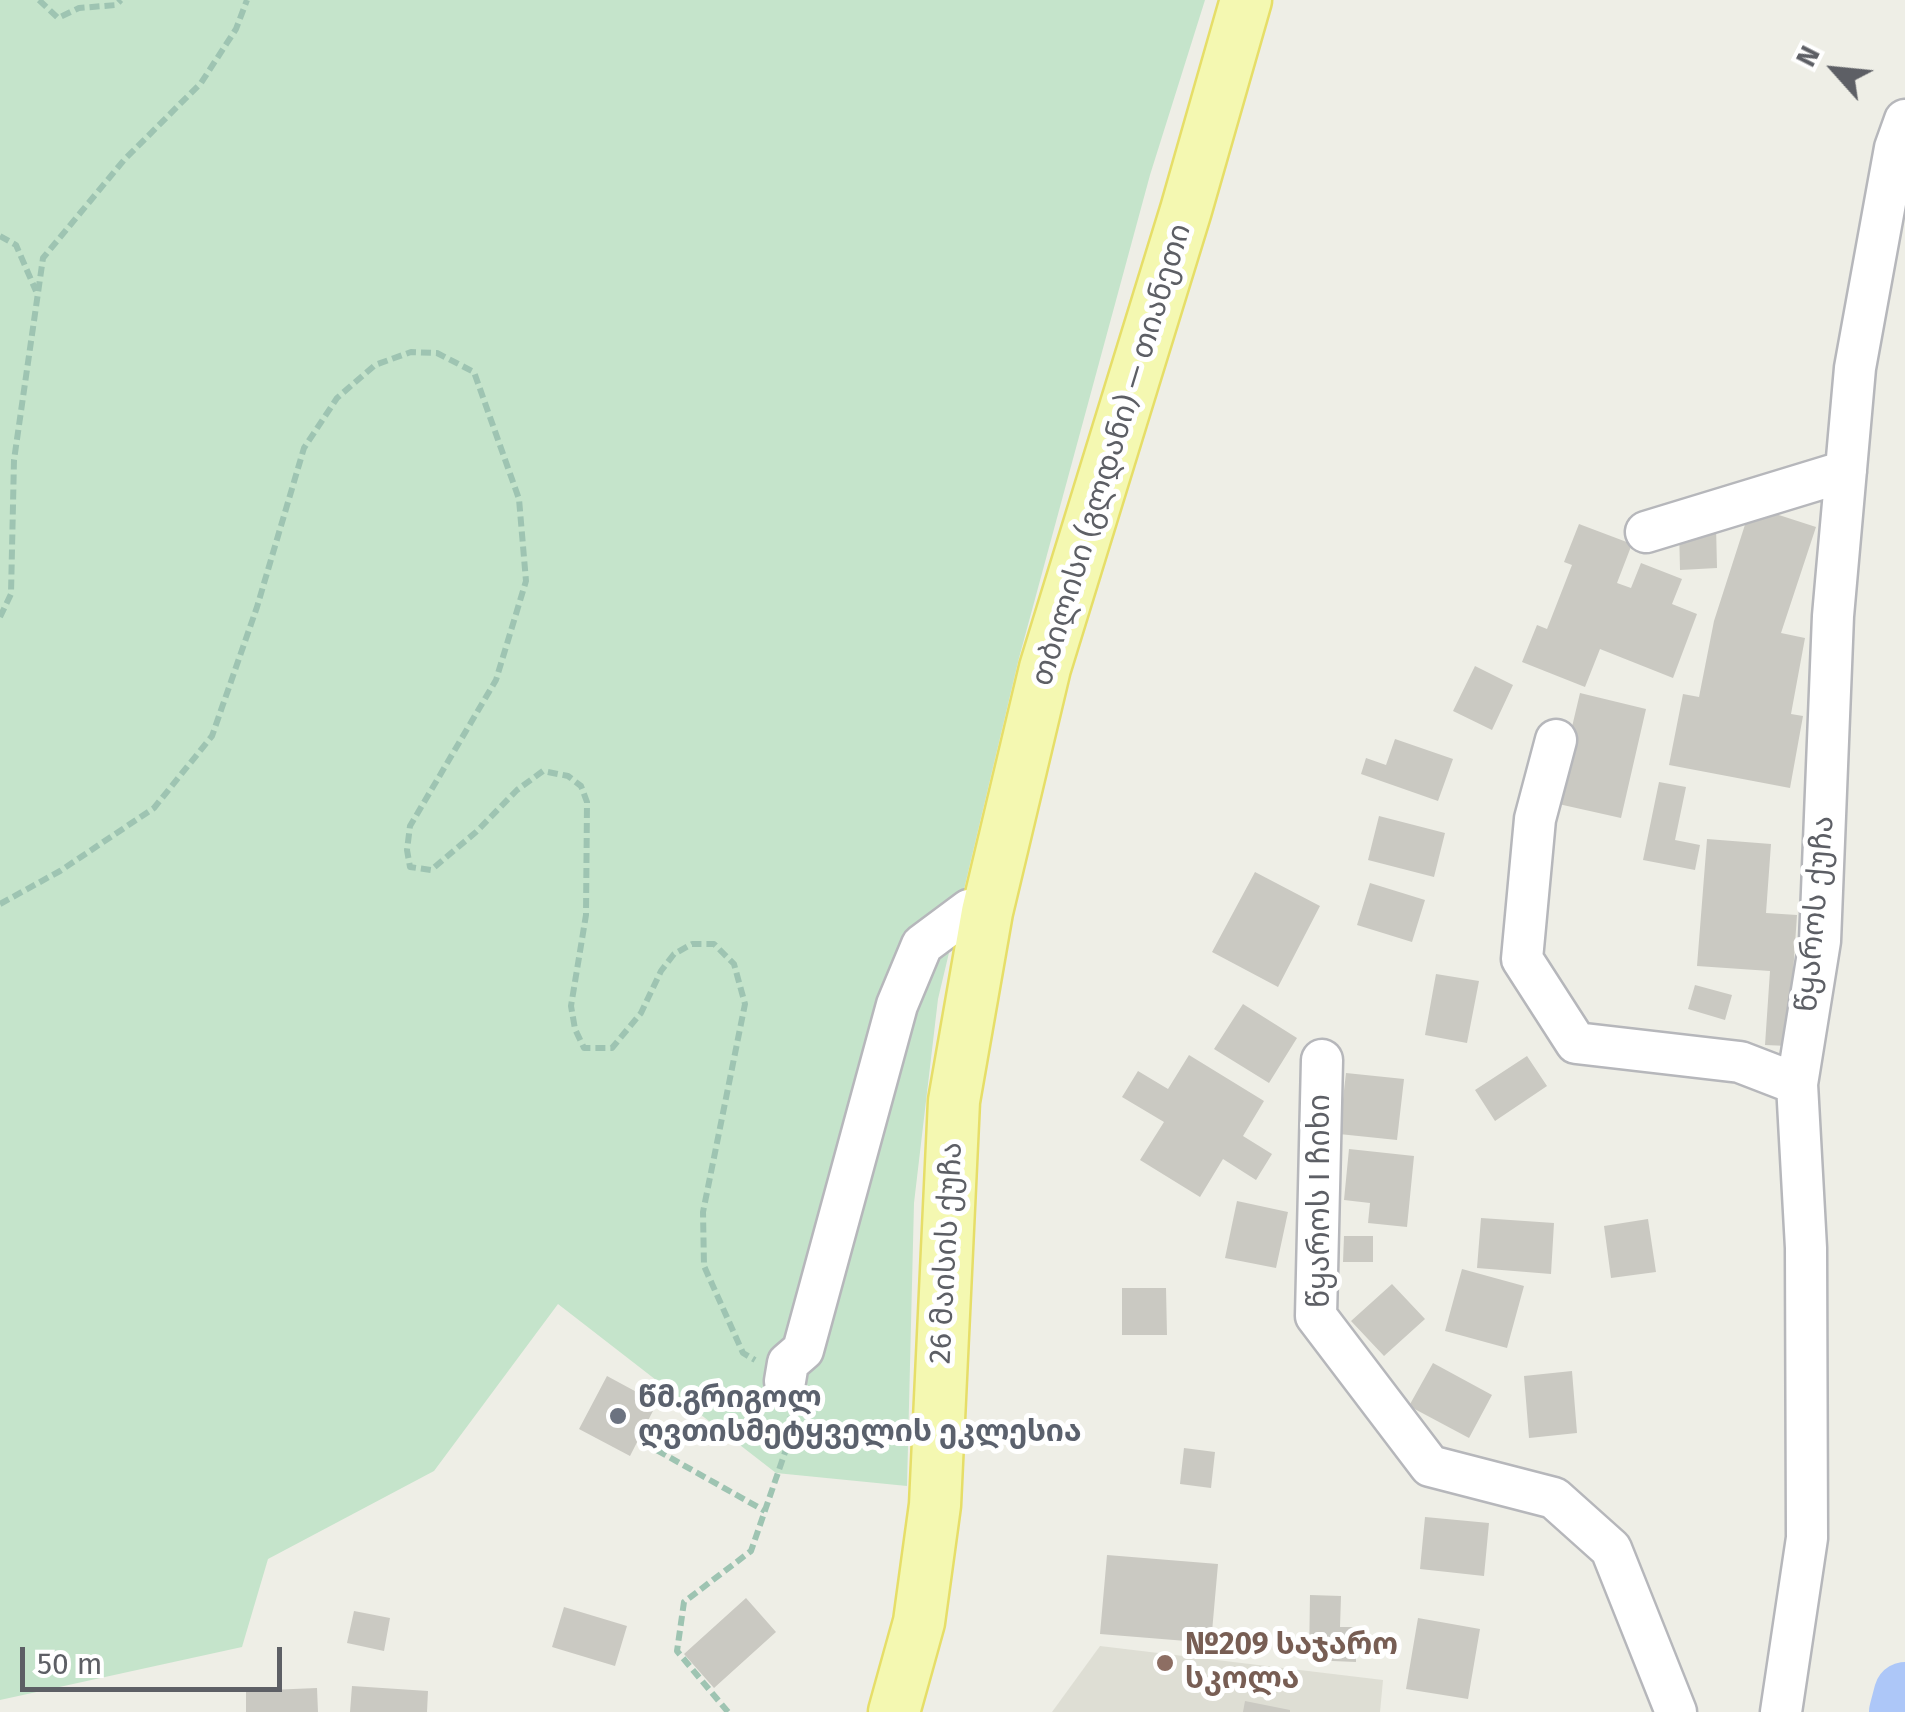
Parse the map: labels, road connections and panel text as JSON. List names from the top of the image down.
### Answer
{
  "streets": {
    "main road": ["თბილისი (გლდანი) — თიანეთი", "26 მაისის ქუჩა"],
    "street": ["წყაროს ქუჩა", "წყაროს I ჩიხი"]
  },
  "crossings": [
    ["თბილისი (გლდანი) — თიანეთი", "26 მაისის ქუჩა"]
  ],
  "places": ["წმ.გრიგოლ ღვთისმეტყველის ეკლესია", "№209 საჯარო სკოლა"],
  "scale_bar": "50 m",
  "north": "top left"
}
